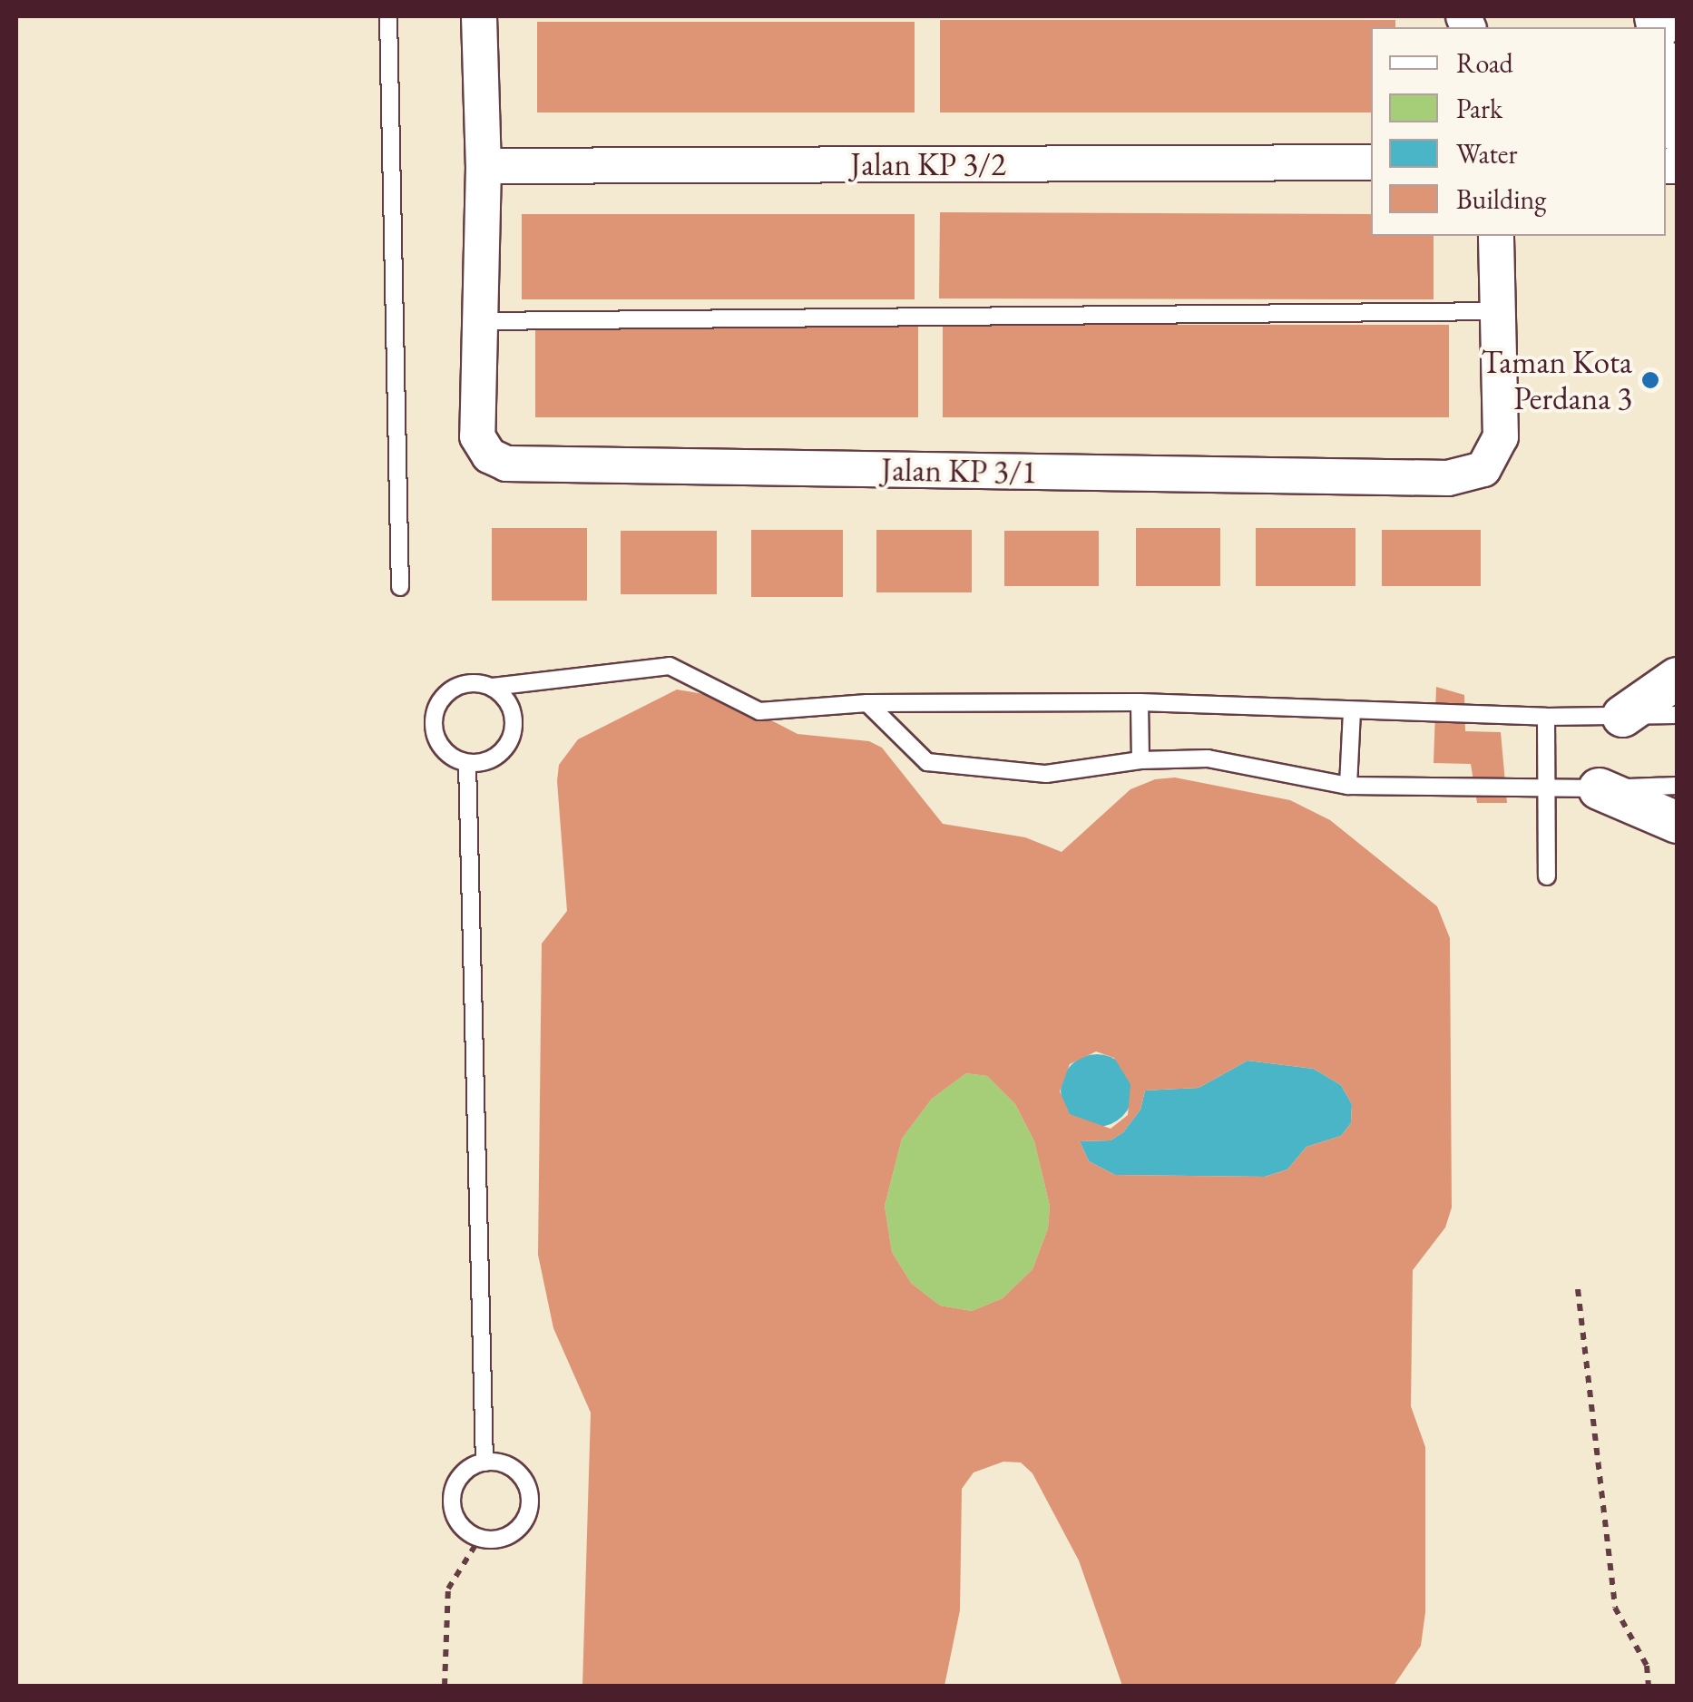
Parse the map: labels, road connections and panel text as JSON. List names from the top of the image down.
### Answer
{
  "streets": {
    "street": ["Jalan KP 3/2", "Jalan KP 3/1"]
  },
  "crossings": [
    ["Jalan KP 3/2", "Jalan KP 3/1"]
  ],
  "places": ["Taman Kota Perdana 3"],
  "legend": [
    "Road",
    "Park",
    "Water",
    "Building"
  ]
}
